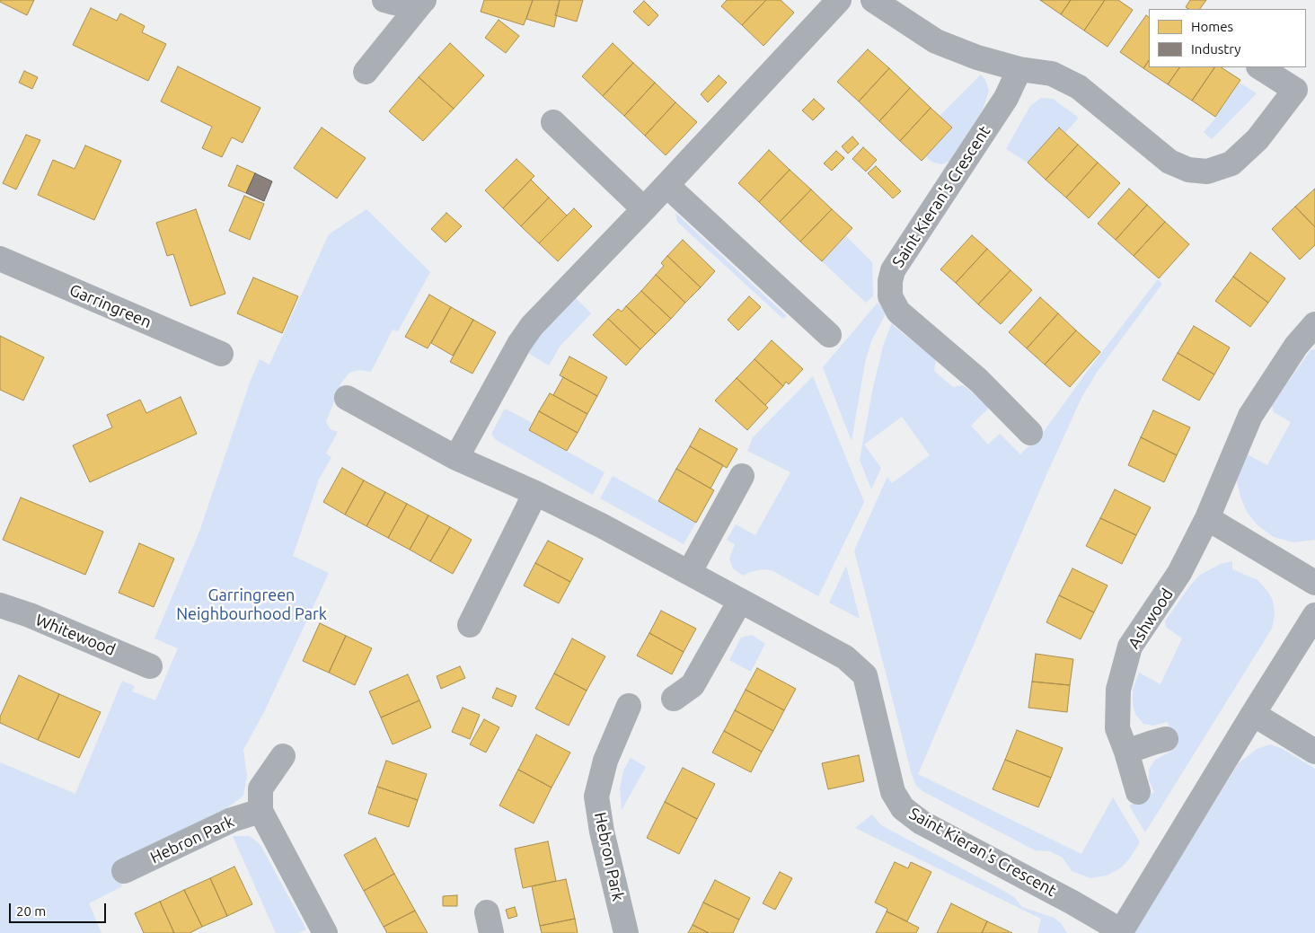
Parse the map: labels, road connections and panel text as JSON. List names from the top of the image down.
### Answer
{
  "streets": {
    "street": [
      "Saint Kieran's Crescent",
      "Garringreen",
      "Ashwood",
      "Whitewood",
      "Hebron Park"
    ]
  },
  "parks": ["Garringreen Neighbourhood Park"],
  "legend": ["Homes", "Industry"],
  "scale_bar": "20 m"
}
